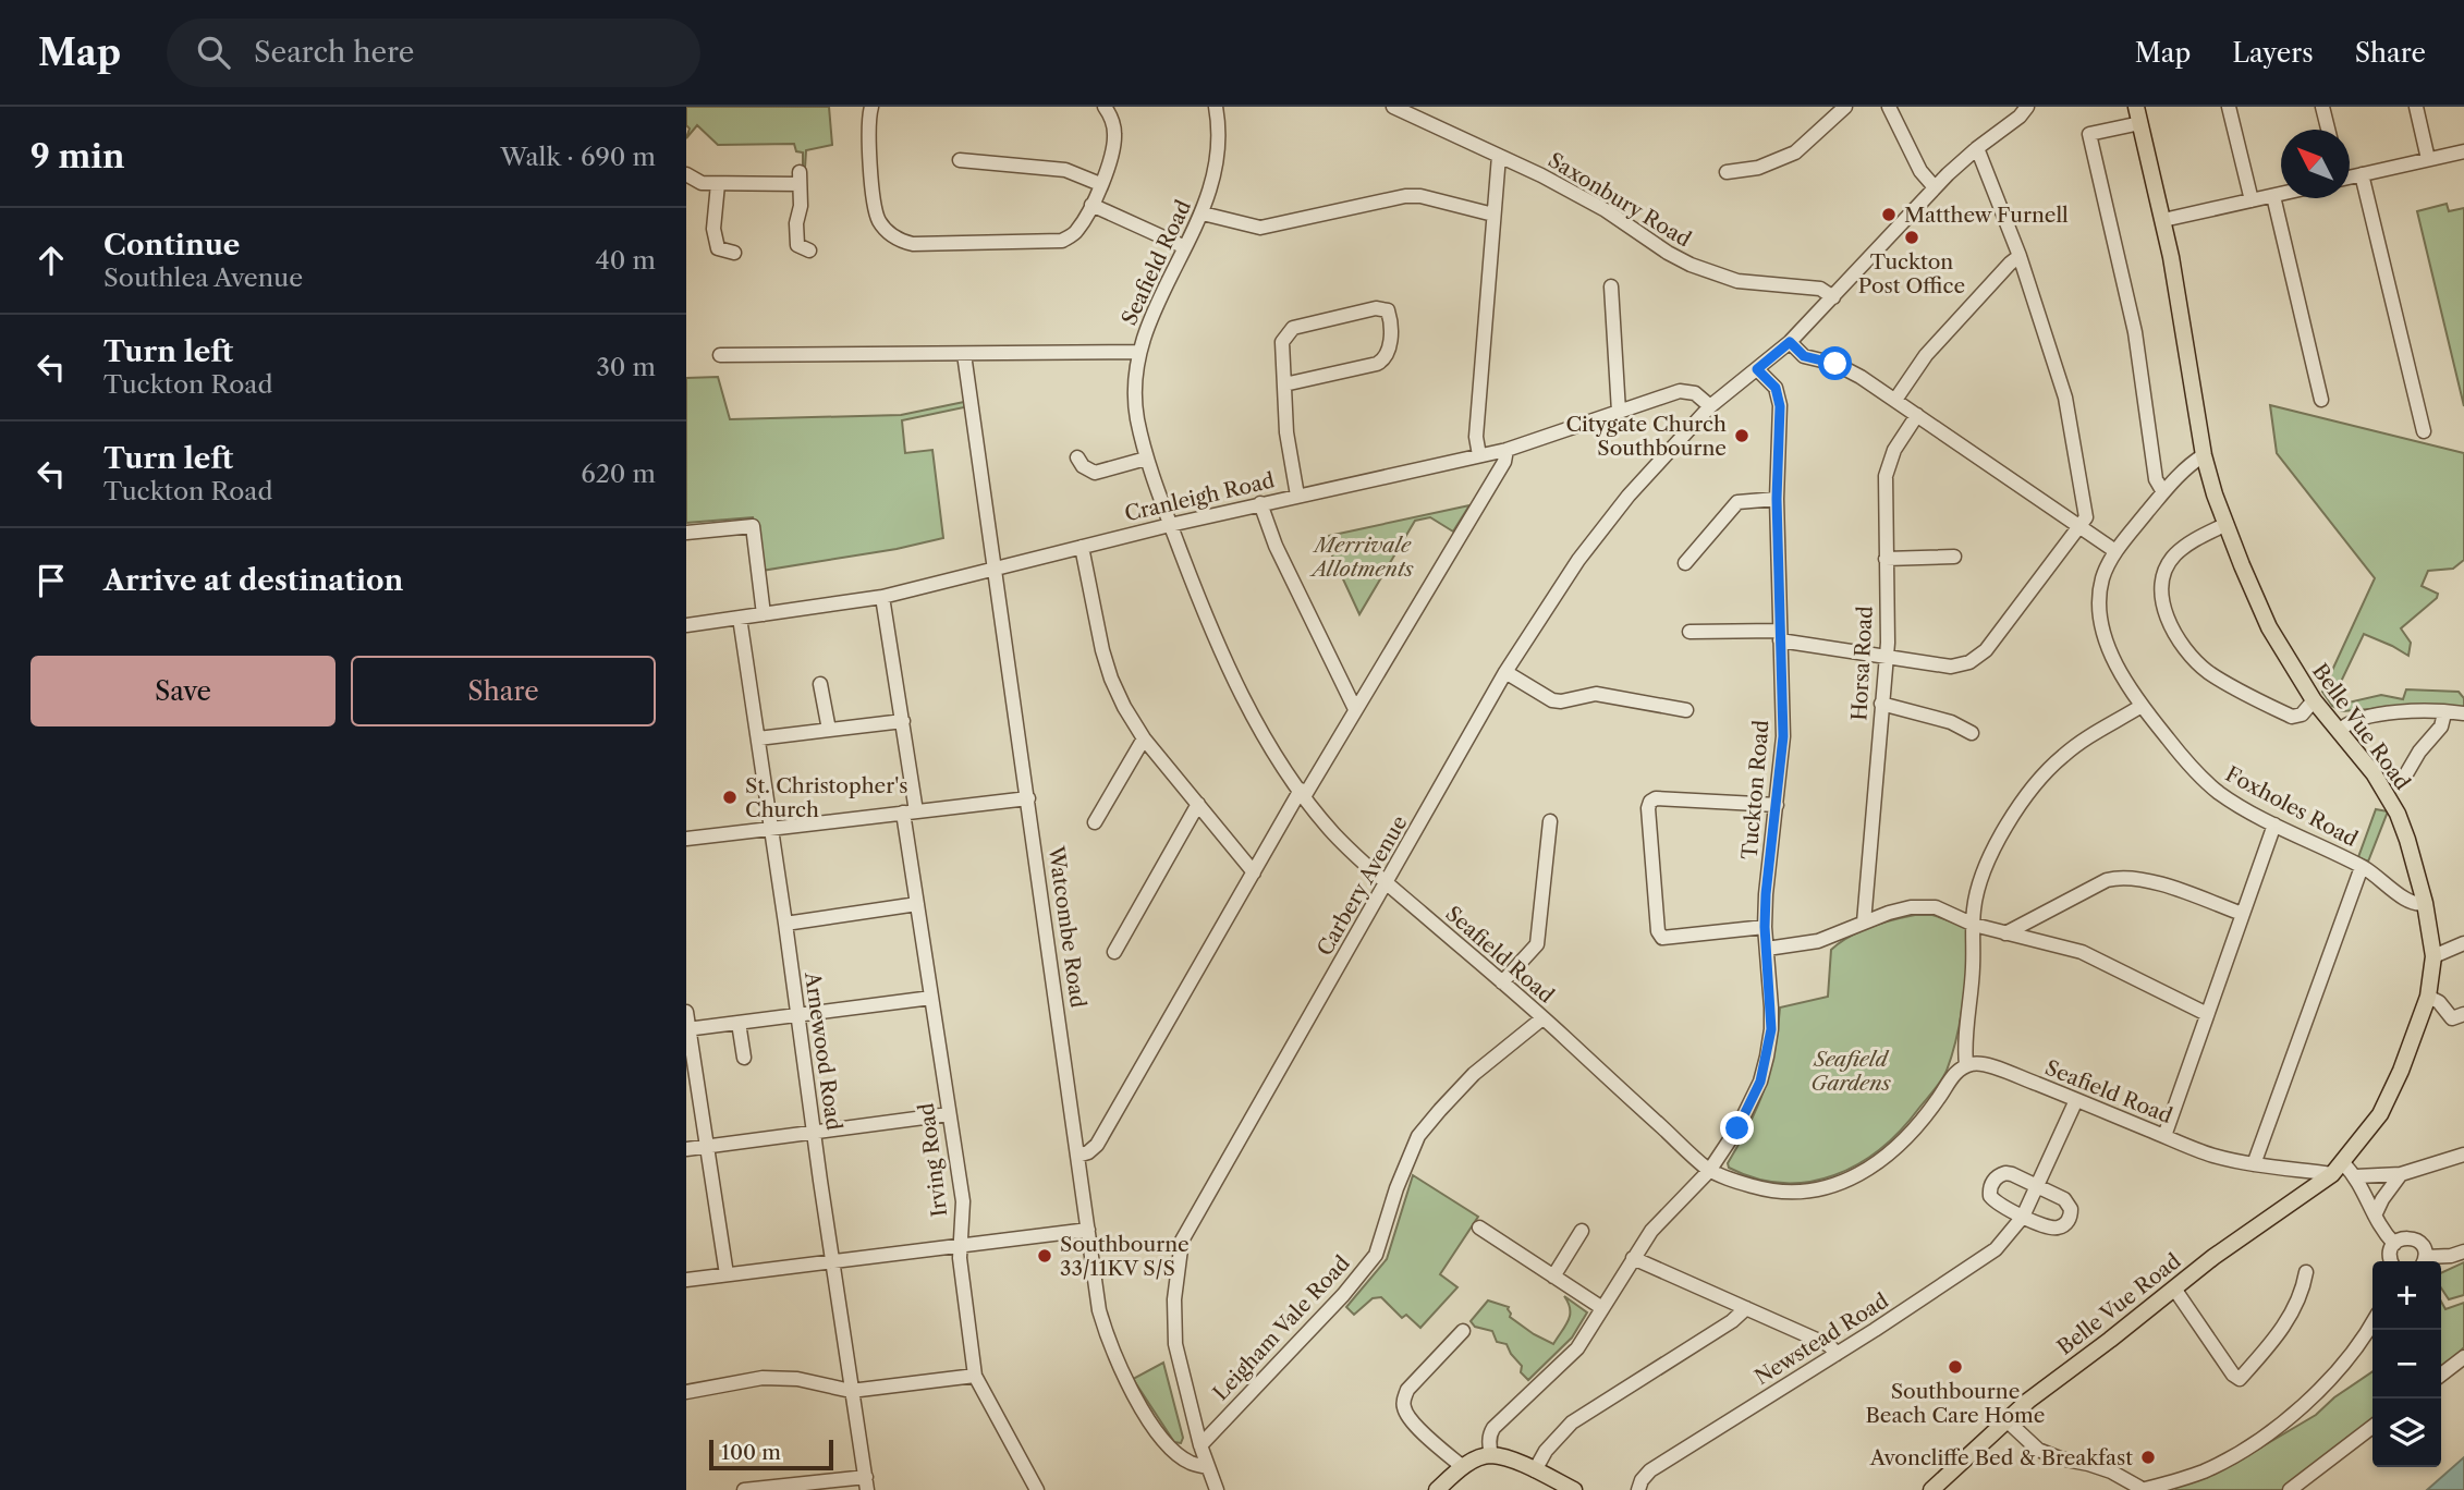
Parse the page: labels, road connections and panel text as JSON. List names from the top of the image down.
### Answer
{
  "streets": {
    "main road": ["Belle Vue Road"],
    "street": [
      "Saxonbury Road",
      "Seafield Road",
      "Cranleigh Road",
      "Horsa Road",
      "Tuckton Road",
      "Foxholes Road",
      "Carbery Avenue",
      "Watcombe Road",
      "Arnewood Road",
      "Irving Road",
      "Leigham Vale Road",
      "Newstead Road"
    ]
  },
  "crossings": [
    ["Seafield Road", "Cranleigh Road"],
    ["Seafield Road", "Belle Vue Road"],
    ["Seafield Road", "Tuckton Road"],
    ["Seafield Road", "Carbery Avenue"],
    ["Seafield Road", "Leigham Vale Road"],
    ["Seafield Road", "Newstead Road"],
    ["Cranleigh Road", "Carbery Avenue"],
    ["Cranleigh Road", "Watcombe Road"],
    ["Cranleigh Road", "Arnewood Road"],
    ["Cranleigh Road", "Irving Road"],
    ["Belle Vue Road", "Foxholes Road"],
    ["Tuckton Road", "Carbery Avenue"],
    ["Carbery Avenue", "Watcombe Road"],
    ["Carbery Avenue", "Leigham Vale Road"]
  ],
  "parks": ["Merrivale Allotments", "Seafield Gardens"],
  "places": [
    "Matthew Furnell",
    "Tuckton Post Office",
    "Citygate Church Southbourne",
    "St. Christopher's Church",
    "Southbourne 33/11KV S/S",
    "Southbourne Beach Care Home",
    "Avoncliffe Bed & Breakfast"
  ],
  "scale_bar": "100 m",
  "north": "top left",
  "page": {
    "header": "Map",
    "search": "Search here",
    "nav": ["Map", "Layers", "Share"],
    "heading": ["9 min", "Walk · 690 m"],
    "list": [
      ["Continue", "Southlea Avenue", "40 m"],
      ["Turn left", "Tuckton Road", "30 m"],
      ["Turn left", "Tuckton Road", "620 m"],
      "Arrive at destination"
    ],
    "buttons": ["Save", "Share"],
    "map_buttons": ["+", "−"],
    "scale": "100 m"
  }
}
